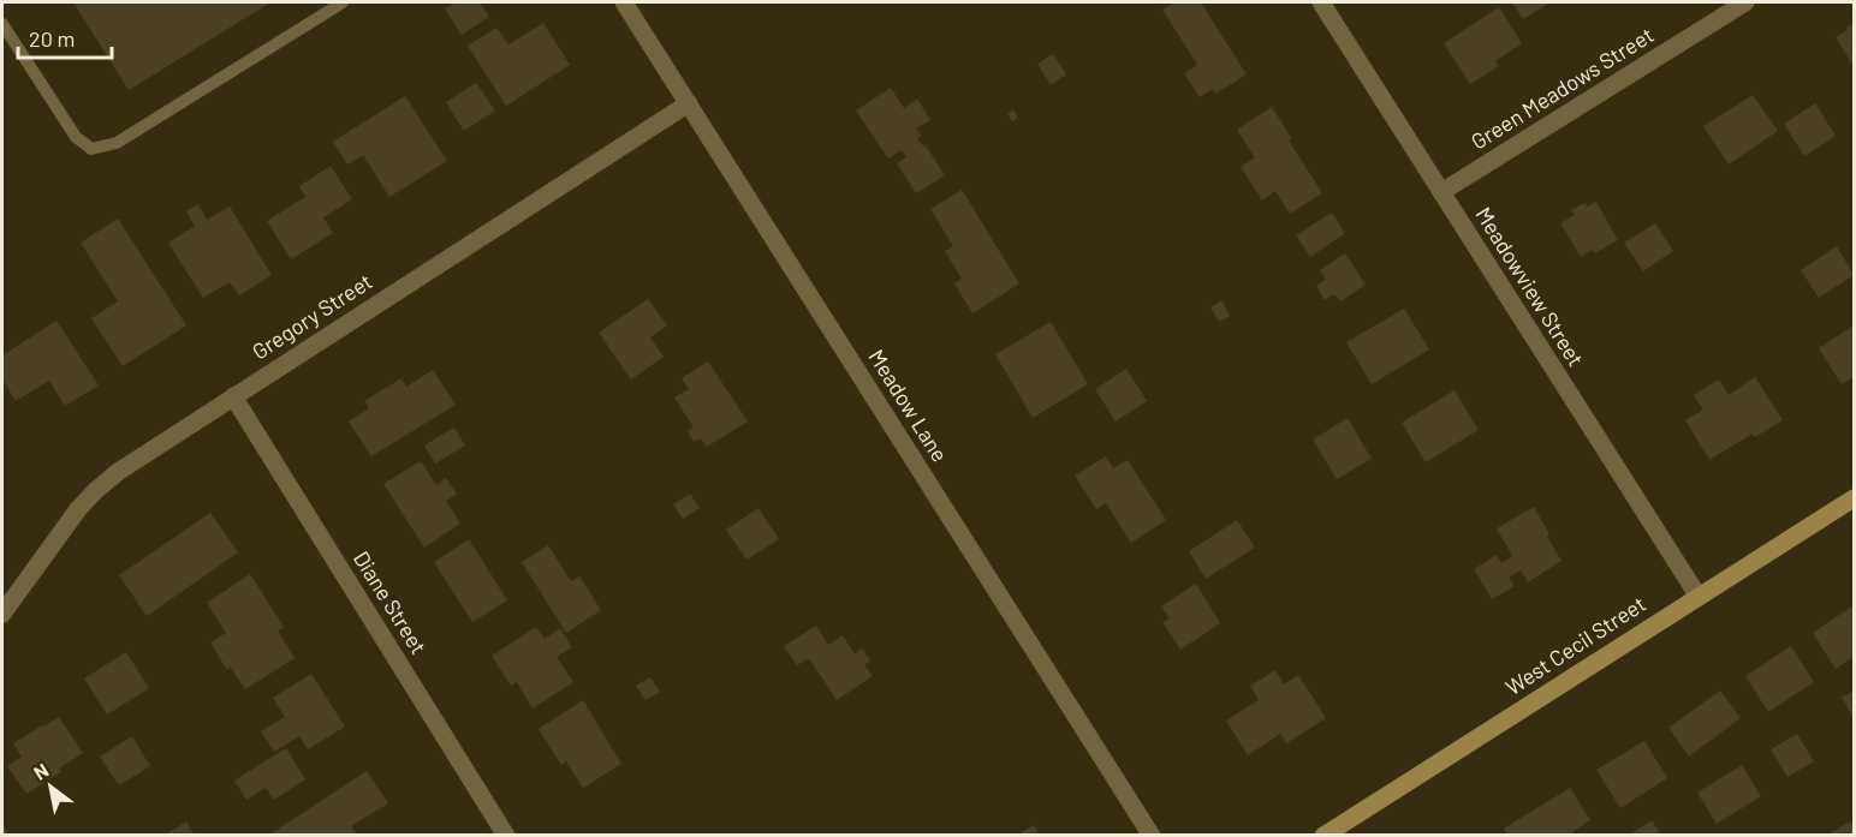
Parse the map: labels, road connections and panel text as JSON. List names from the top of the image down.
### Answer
{
  "streets": {
    "main road": ["West Cecil Street"],
    "street": [
      "Green Meadows Street",
      "Meadowview Street",
      "Gregory Street",
      "Meadow Lane",
      "Diane Street"
    ]
  },
  "crossings": [
    ["Green Meadows Street", "Meadowview Street"],
    ["Meadowview Street", "West Cecil Street"],
    ["Gregory Street", "Meadow Lane"],
    ["Gregory Street", "Diane Street"]
  ],
  "scale_bar": "20 m",
  "north": "top left"
}
